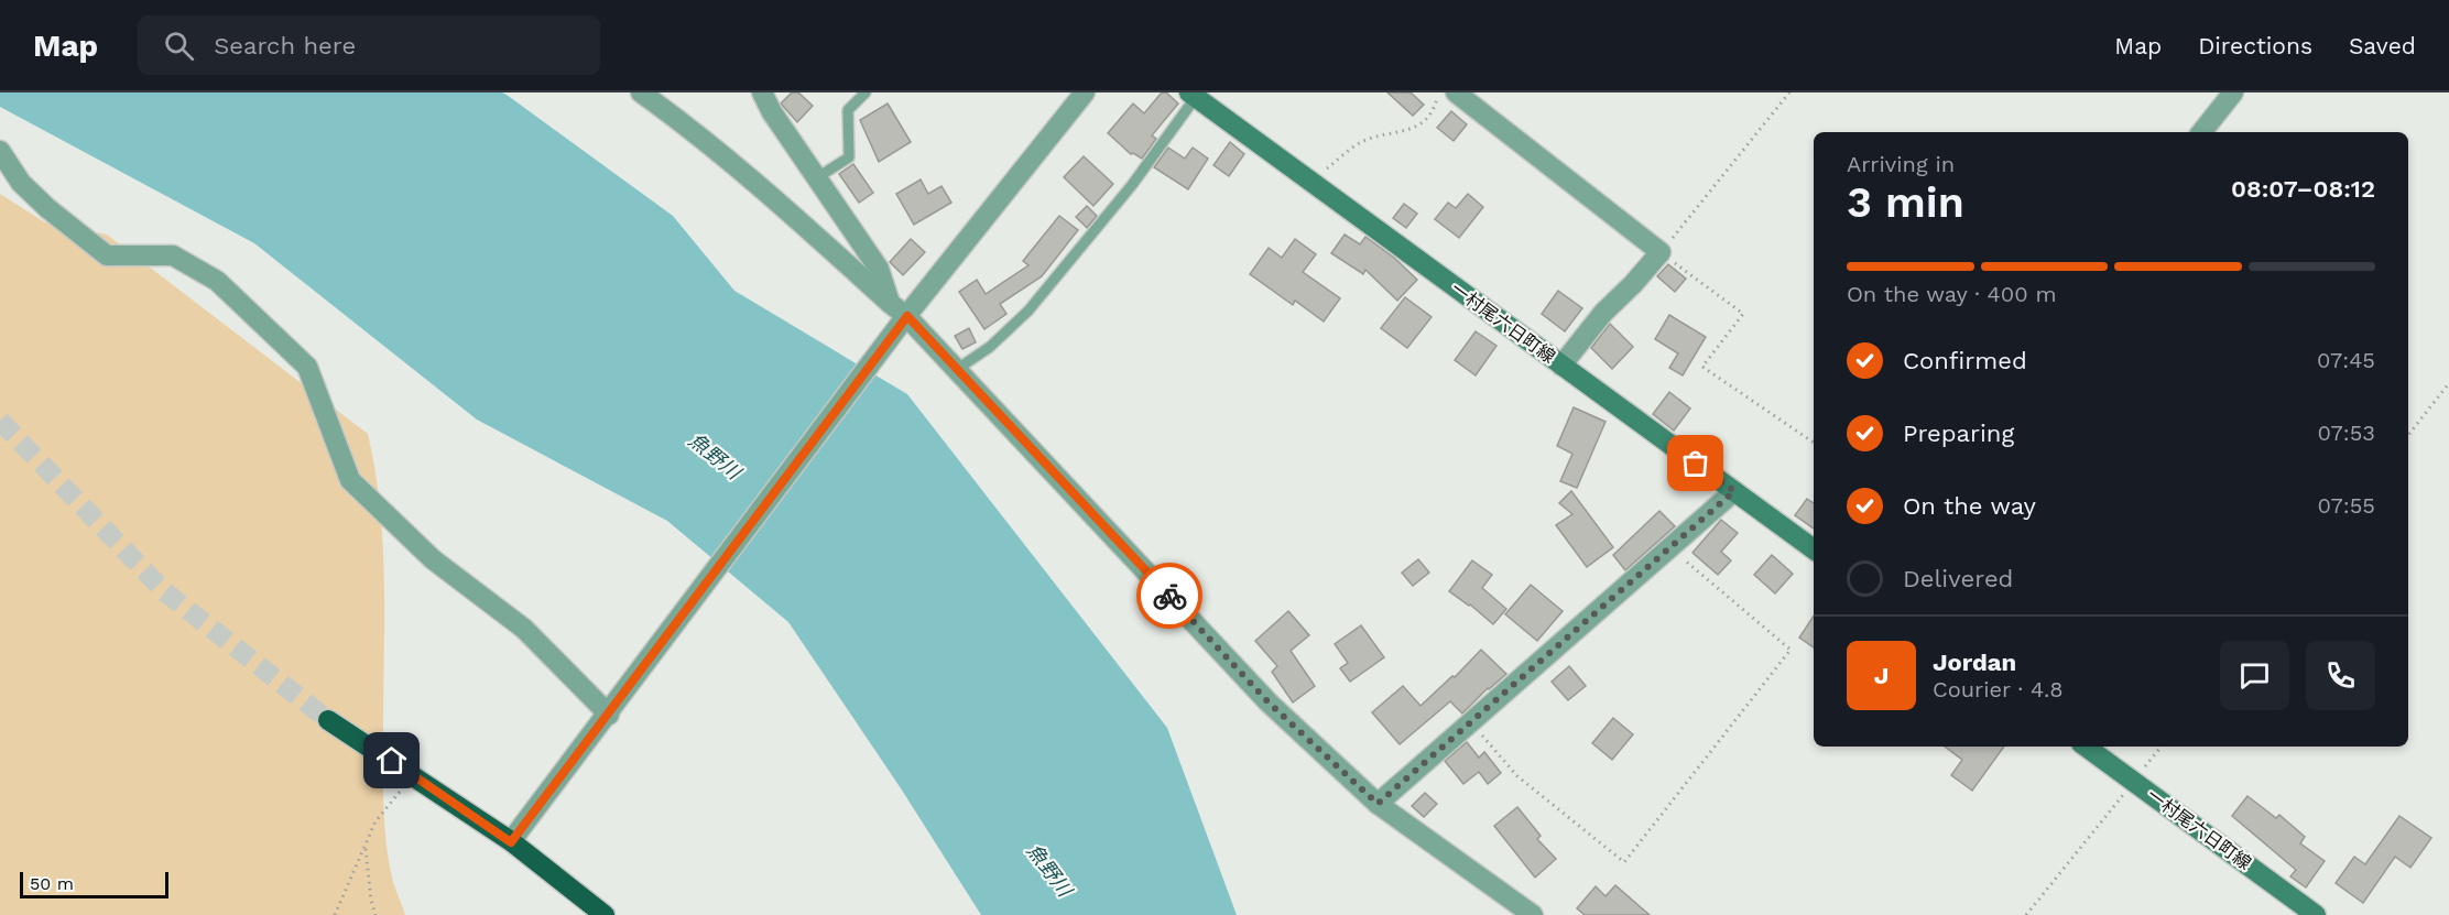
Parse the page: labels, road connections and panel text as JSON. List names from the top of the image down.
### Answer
{
  "streets": {
    "main road": ["一村尾六日町線"]
  },
  "water": ["魚野川"],
  "scale_bar": "50 m",
  "page": {
    "header": "Map",
    "search": "Search here",
    "nav": ["Map", "Directions", "Saved"],
    "heading": ["3 min", "Arriving in", "08:07–08:12"],
    "panel": ["Jordan", "Courier · 4.8"],
    "bar": "On the way · 400 m",
    "list": [
      ["Confirmed", "07:45"],
      ["Preparing", "07:53"],
      ["On the way", "07:55"],
      "Delivered"
    ],
    "round": "J",
    "scale": "50 m"
  }
}
